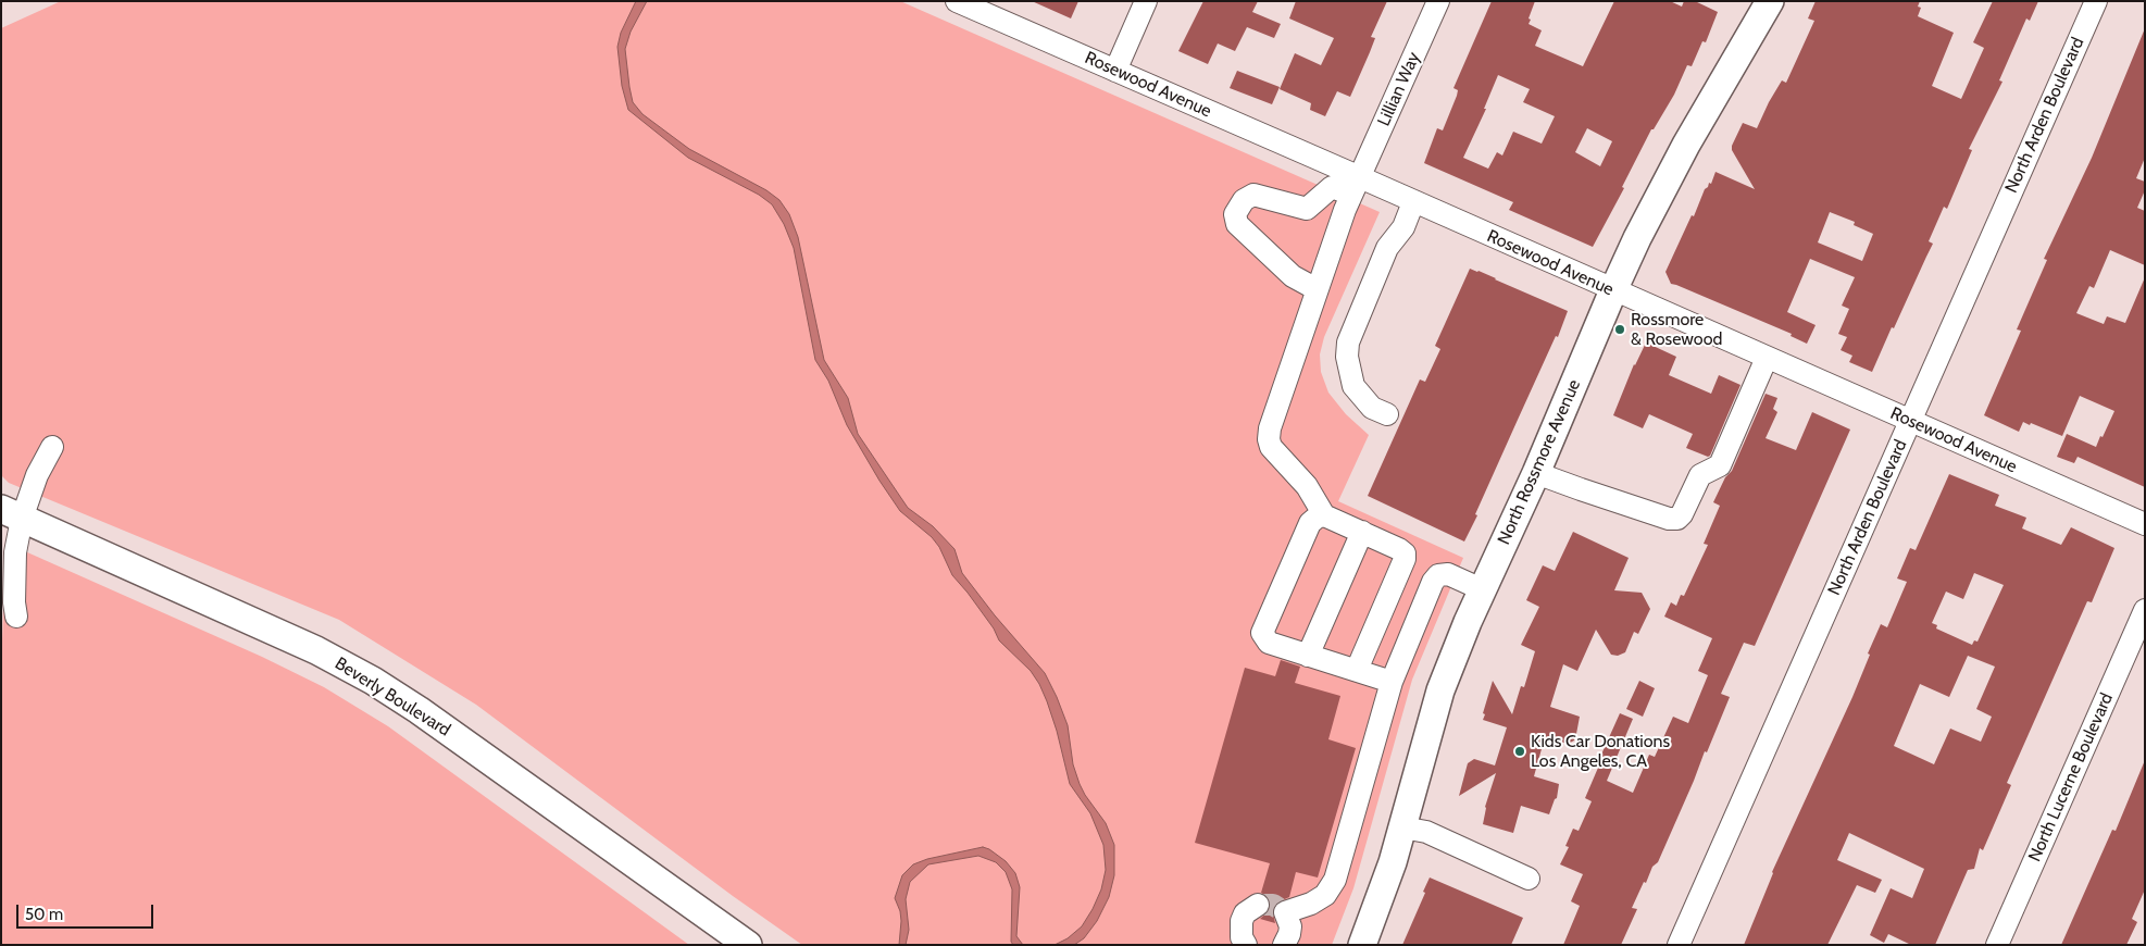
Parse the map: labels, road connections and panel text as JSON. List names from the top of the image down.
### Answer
{
  "streets": {
    "main road": ["North Rossmore Avenue", "Beverly Boulevard"],
    "street": [
      "Rosewood Avenue",
      "Lillian Way",
      "North Arden Boulevard",
      "North Lucerne Boulevard"
    ]
  },
  "crossings": [
    ["Rosewood Avenue", "Lillian Way"],
    ["Rosewood Avenue", "North Arden Boulevard"],
    ["Rosewood Avenue", "North Rossmore Avenue"]
  ],
  "places": ["Rossmore & Rosewood", "Kids Car Donations Los Angeles, CA"],
  "scale_bar": "50 m"
}
